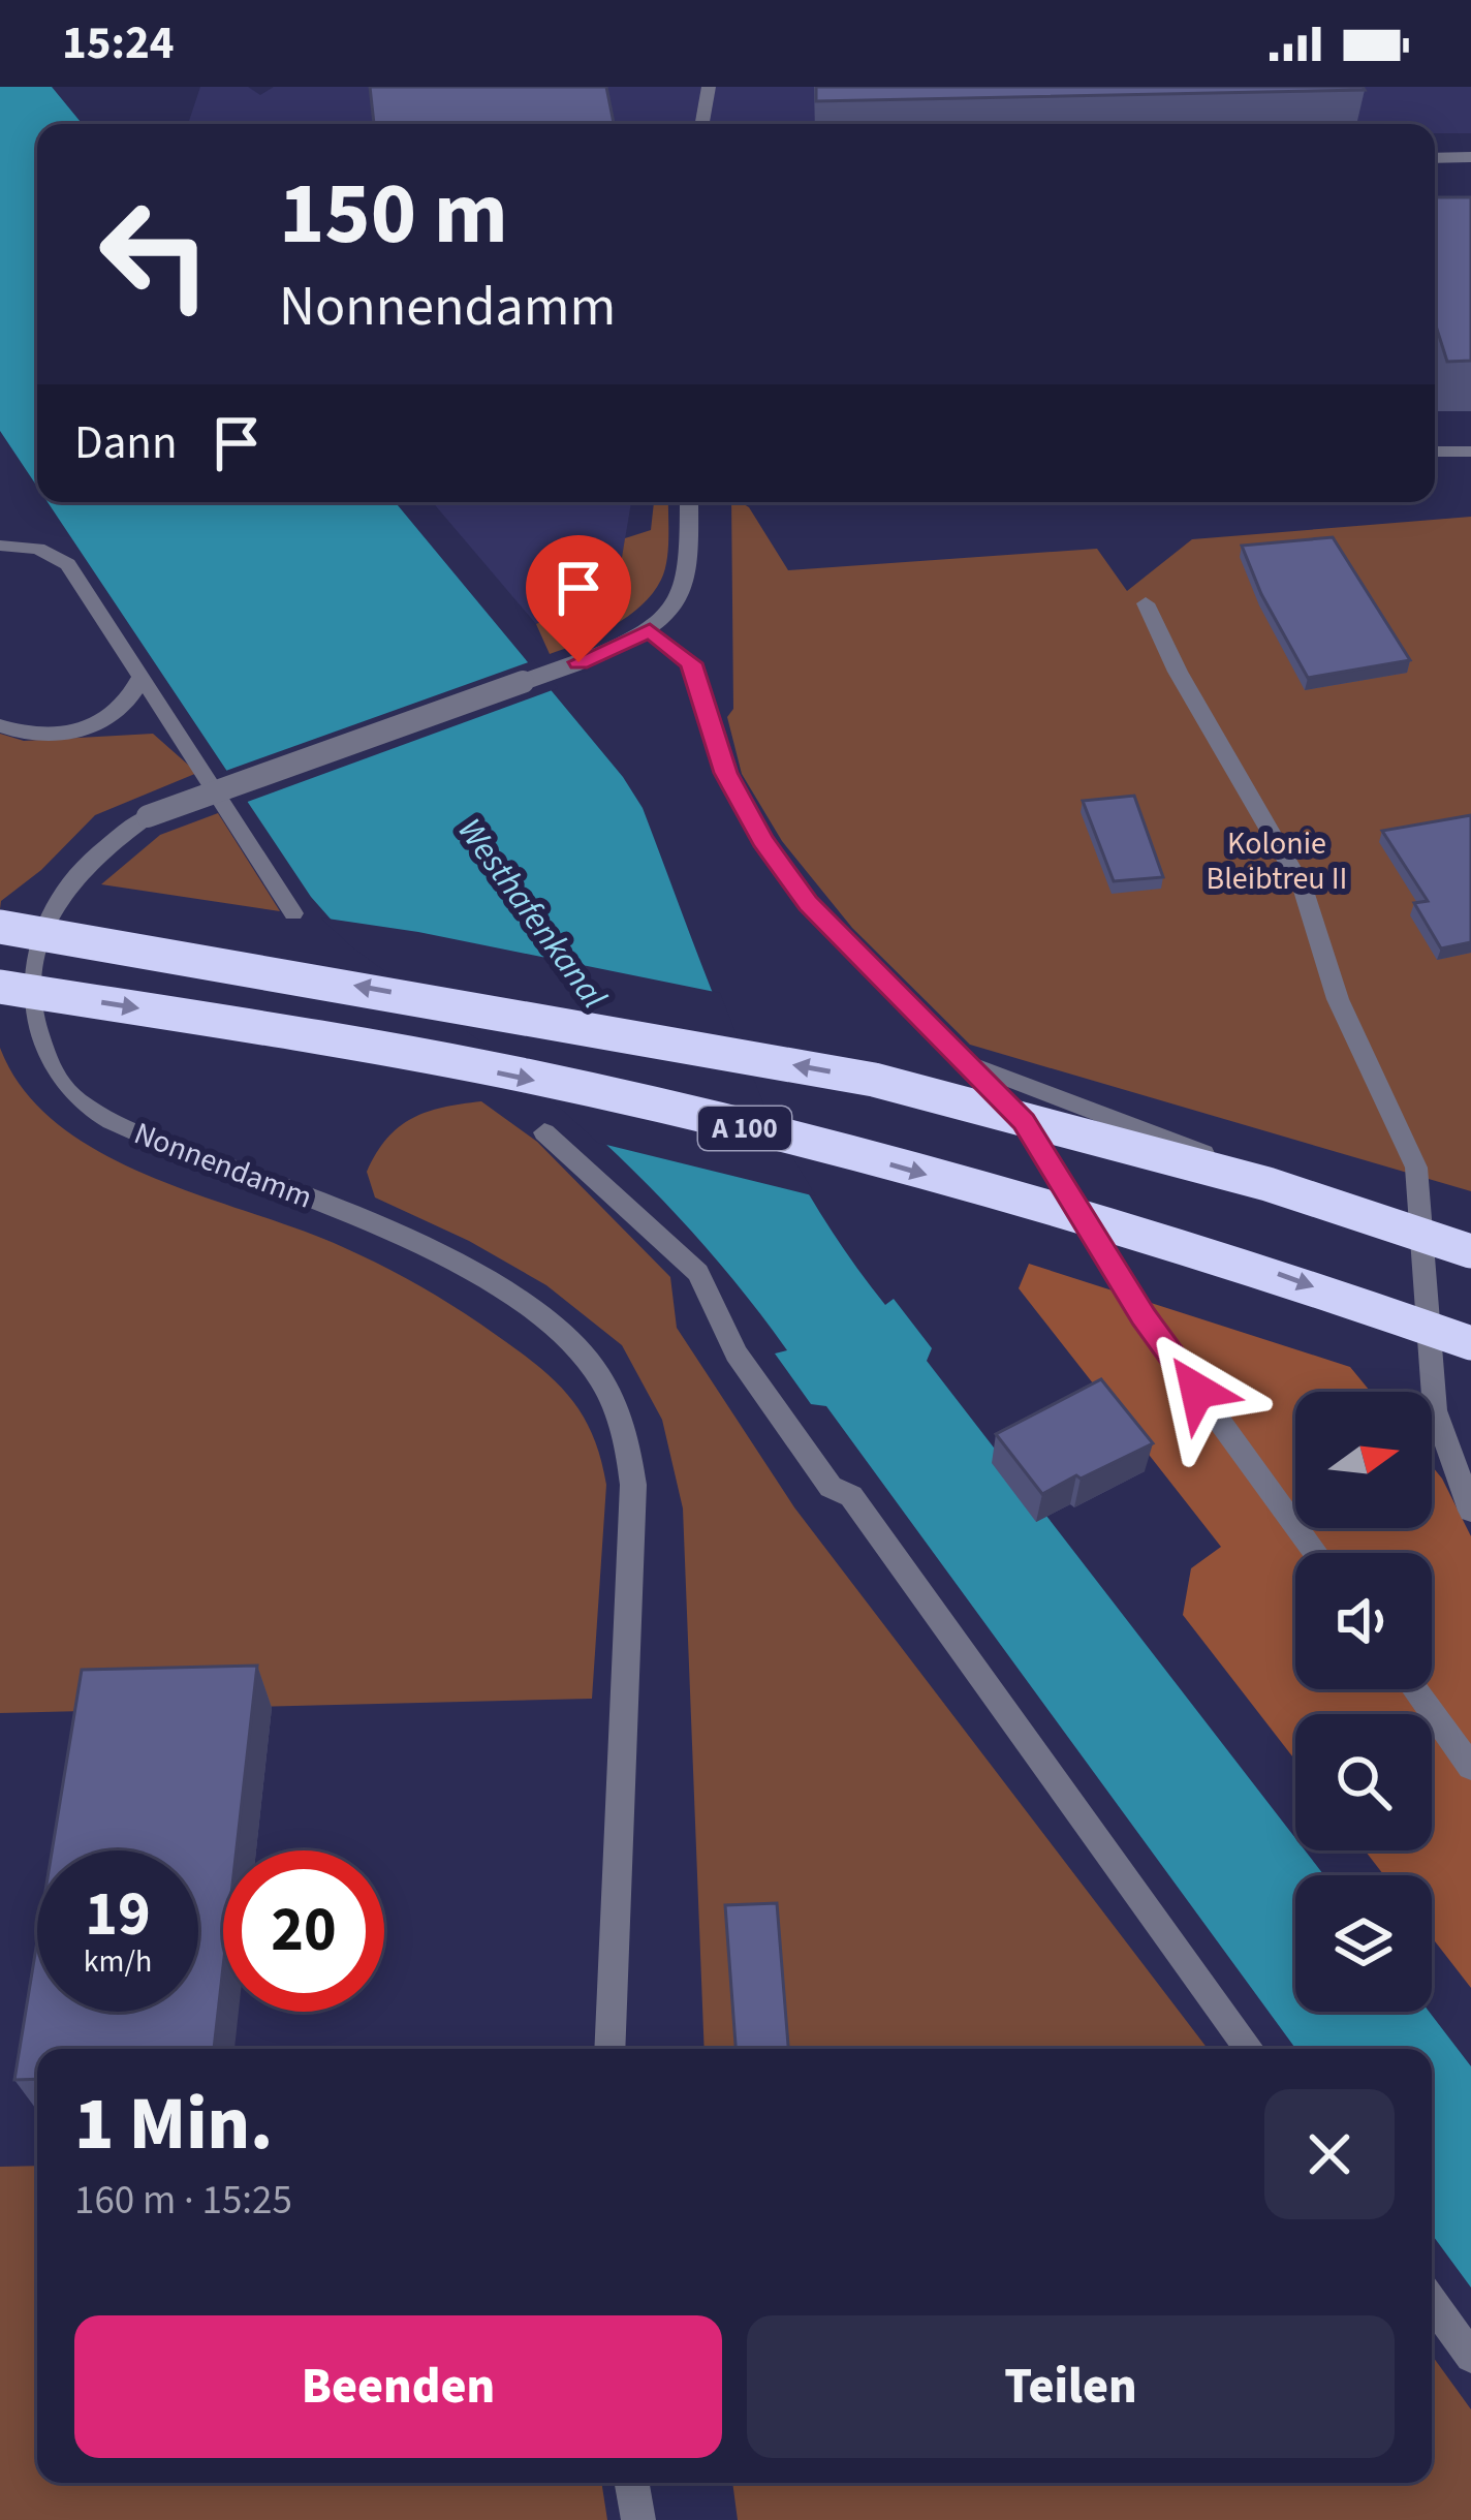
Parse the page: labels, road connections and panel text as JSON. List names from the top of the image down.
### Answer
{
  "streets": {
    "highway": ["A 100"],
    "street": ["Nonnendamm"]
  },
  "water": ["Westhafenkanal"],
  "parks": ["Kolonie Bleibtreu II"],
  "north": "right",
  "page": {
    "status": "15:24",
    "turn": ["150 m", "Nonnendamm"],
    "then": "Dann",
    "speed": "19 km/h",
    "limit": "20",
    "heading": ["1 Min.", "160 m · 15:25"],
    "buttons": ["Beenden", "Teilen"]
  }
}
